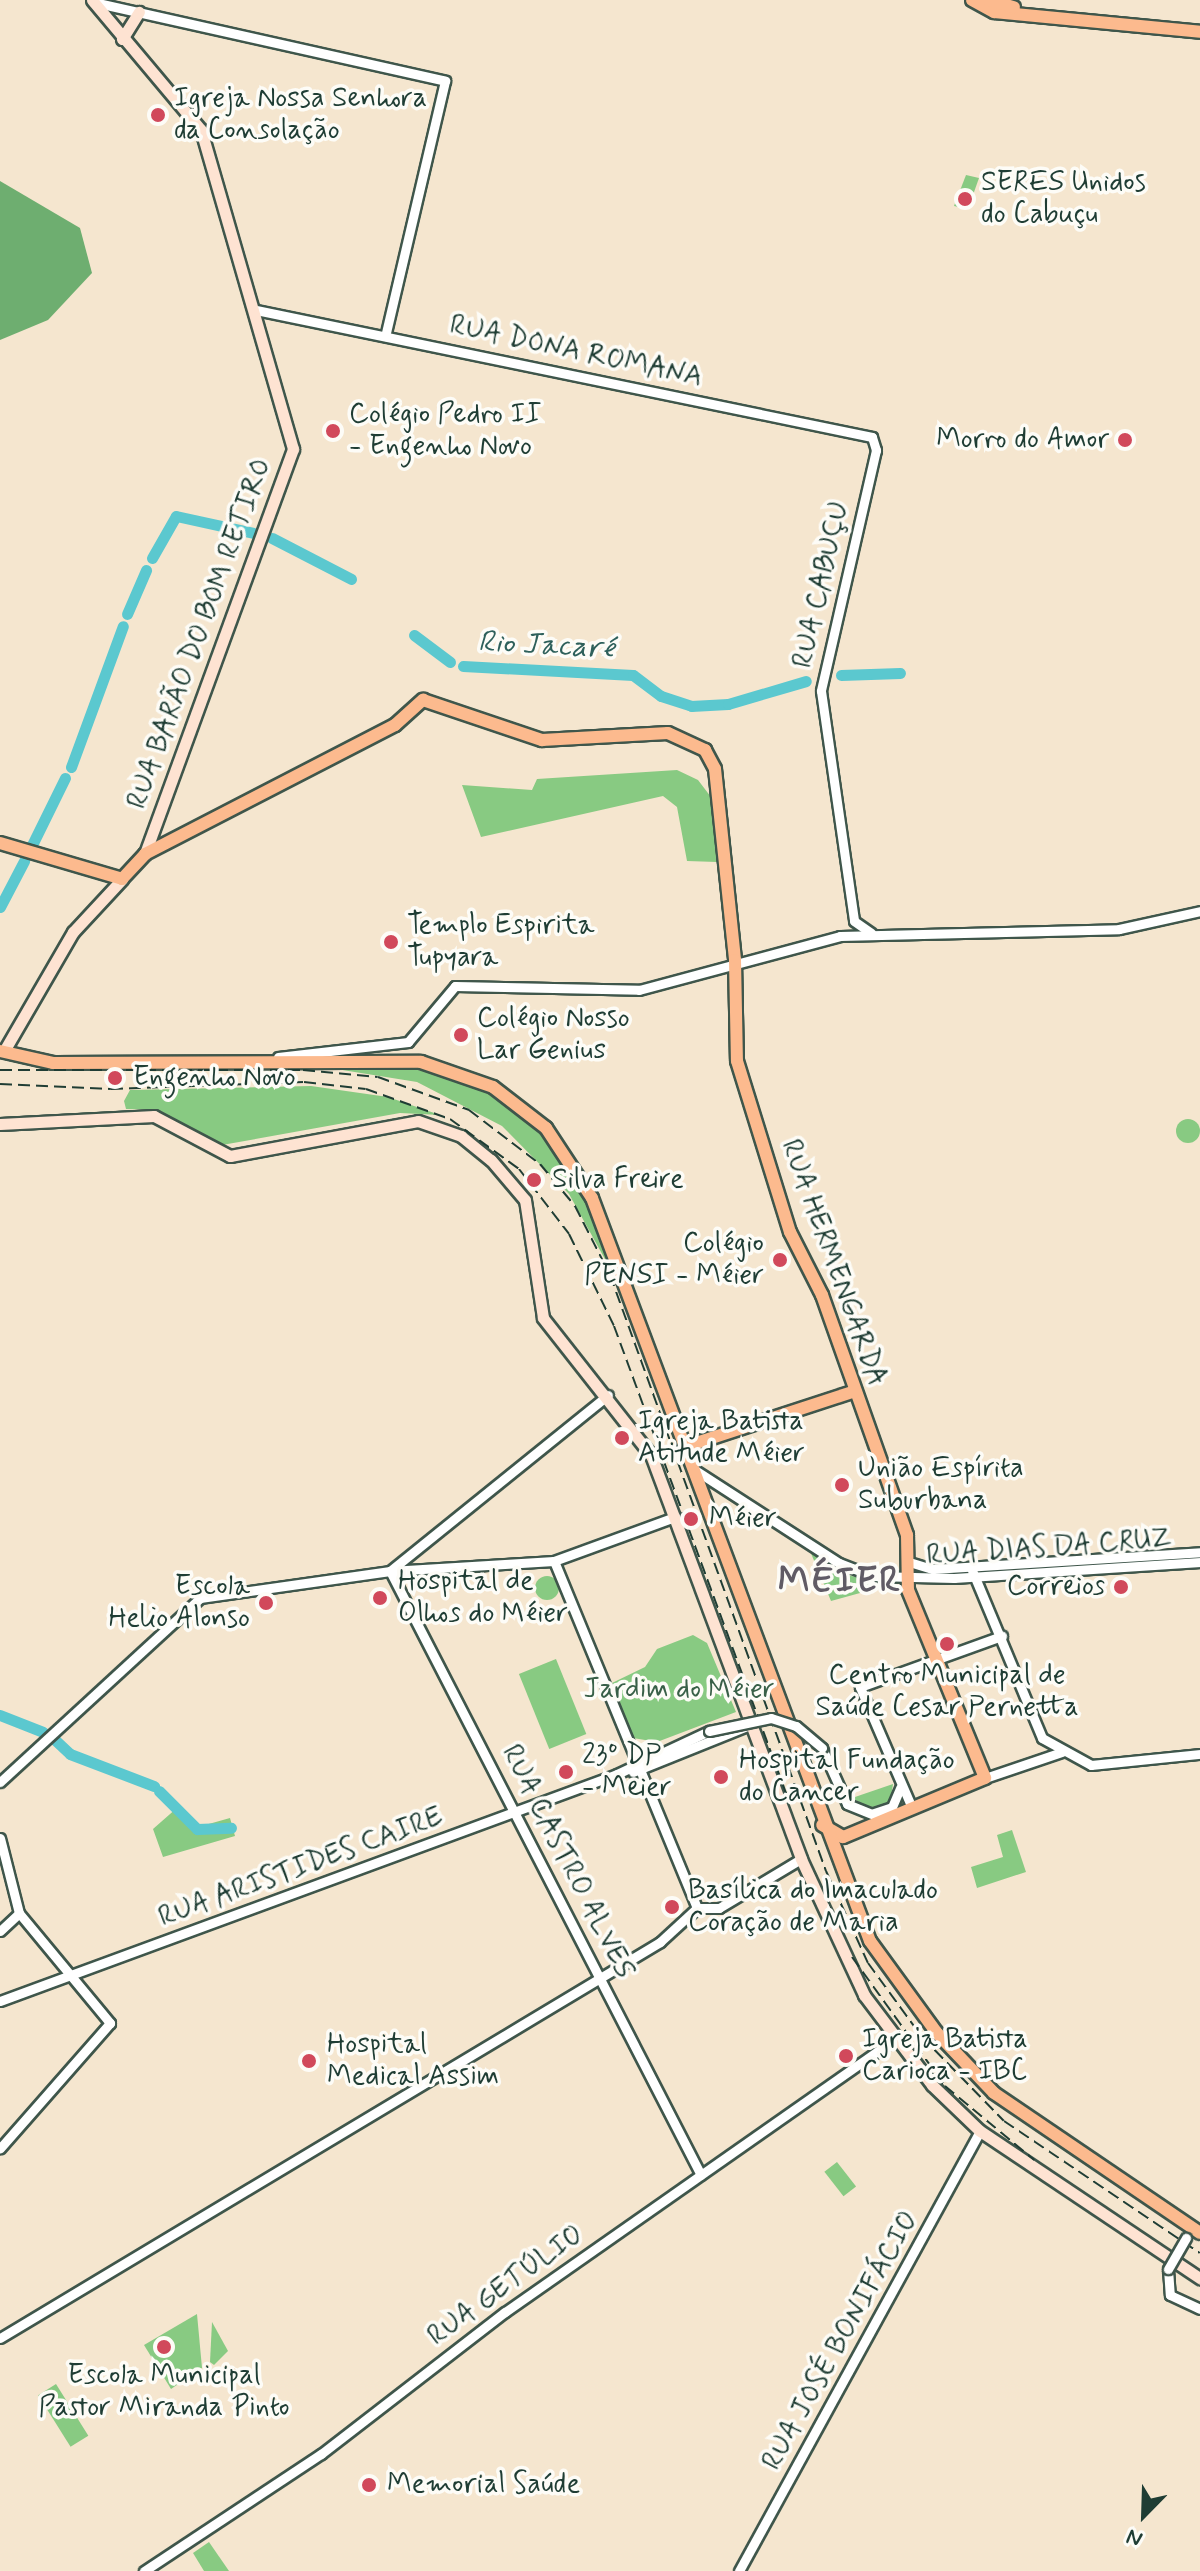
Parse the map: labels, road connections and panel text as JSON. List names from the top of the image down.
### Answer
{
  "streets": {
    "main road": ["RUA BARÃO DO BOM RETIRO", "RUA HERMENGARDA"],
    "street": [
      "RUA DONA ROMANA",
      "RUA CABUÇU",
      "RUA DIAS DA CRUZ",
      "RUA CASTRO ALVES",
      "RUA ARISTIDES CAIRE",
      "RUA GETÚLIO",
      "RUA JOSÉ BONIFÁCIO"
    ]
  },
  "crossings": [
    ["RUA DONA ROMANA", "RUA CABUÇU"],
    ["RUA DONA ROMANA", "RUA BARÃO DO BOM RETIRO"],
    ["RUA BARÃO DO BOM RETIRO", "RUA HERMENGARDA"],
    ["RUA HERMENGARDA", "RUA DIAS DA CRUZ"],
    ["RUA CASTRO ALVES", "RUA ARISTIDES CAIRE"],
    ["RUA CASTRO ALVES", "RUA GETÚLIO"]
  ],
  "districts": ["MÉIER"],
  "water": ["Rio Jacaré"],
  "parks": ["Jardim do Méier"],
  "places": [
    "Igreja Nossa Senhora da Consolação",
    "SERES Unidos do Cabuçu",
    "Colégio Pedro II - Engenho Novo",
    "Morro do Amor",
    "Templo Espirita Tupyara",
    "Colégio Nosso Lar Genius",
    "Engenho Novo",
    "Silva Freire",
    "Colégio PENSI - Méier",
    "Igreja Batista Atitude Méier",
    "União Espírita Suburbana",
    "Méier",
    "Correios",
    "Hospital de Olhos do Méier",
    "Escola Helio Alonso",
    "Centro Municipal de Saúde Cesar Pernetta",
    "23º DP - Meier",
    "Hospital Fundação do Cancer",
    "Basílica do Imaculado Coração de Maria",
    "Igreja Batista Carioca - IBC",
    "Hospital Medical Assim",
    "Escola Municipal Pastor Miranda Pinto",
    "Memorial Saúde"
  ],
  "north": "bottom left"
}
